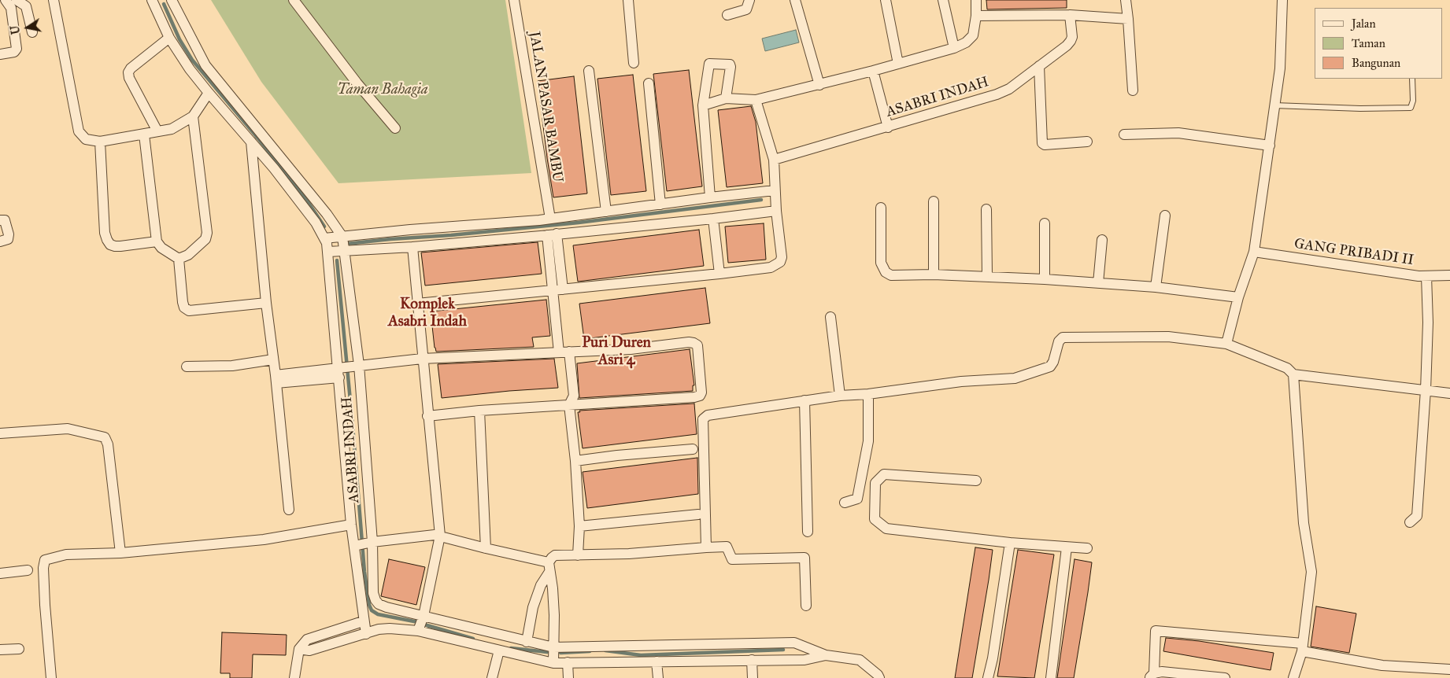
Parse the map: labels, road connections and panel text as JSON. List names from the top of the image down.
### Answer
{
  "streets": {
    "street": ["ASABRI INDAH", "JALAN PASAR BAMBU", "GANG PRIBADI II"]
  },
  "districts": ["Komplek Asabri Indah", "Puri Duren Asri 4"],
  "parks": ["Taman Bahagia"],
  "legend": ["Jalan", "Taman", "Bangunan"],
  "north": "left"
}
